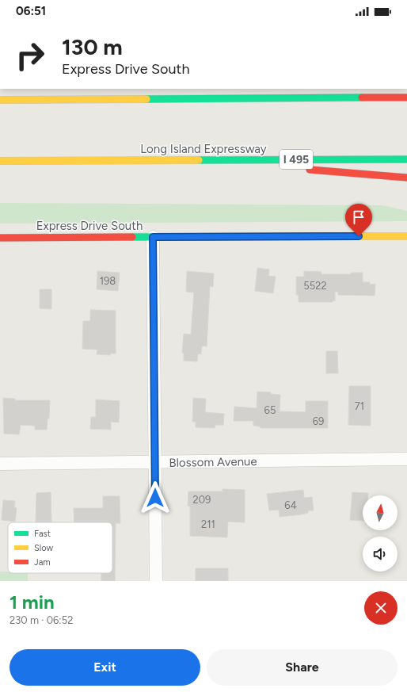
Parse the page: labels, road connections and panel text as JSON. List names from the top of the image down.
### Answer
{
  "streets": {
    "main road": ["Long Island Expressway", "I 495", "Express Drive South"],
    "street": ["Blossom Avenue"]
  },
  "house_numbers": [
    "198",
    "5522",
    "71",
    "65",
    "69",
    "209",
    "64",
    "211"
  ],
  "legend": ["Fast", "Slow", "Jam"],
  "north": "top",
  "page": {
    "status": "06:51",
    "turn": ["130 m", "Express Drive South"],
    "heading": ["1 min", "230 m · 06:52"],
    "buttons": ["Exit", "Share"]
  }
}
